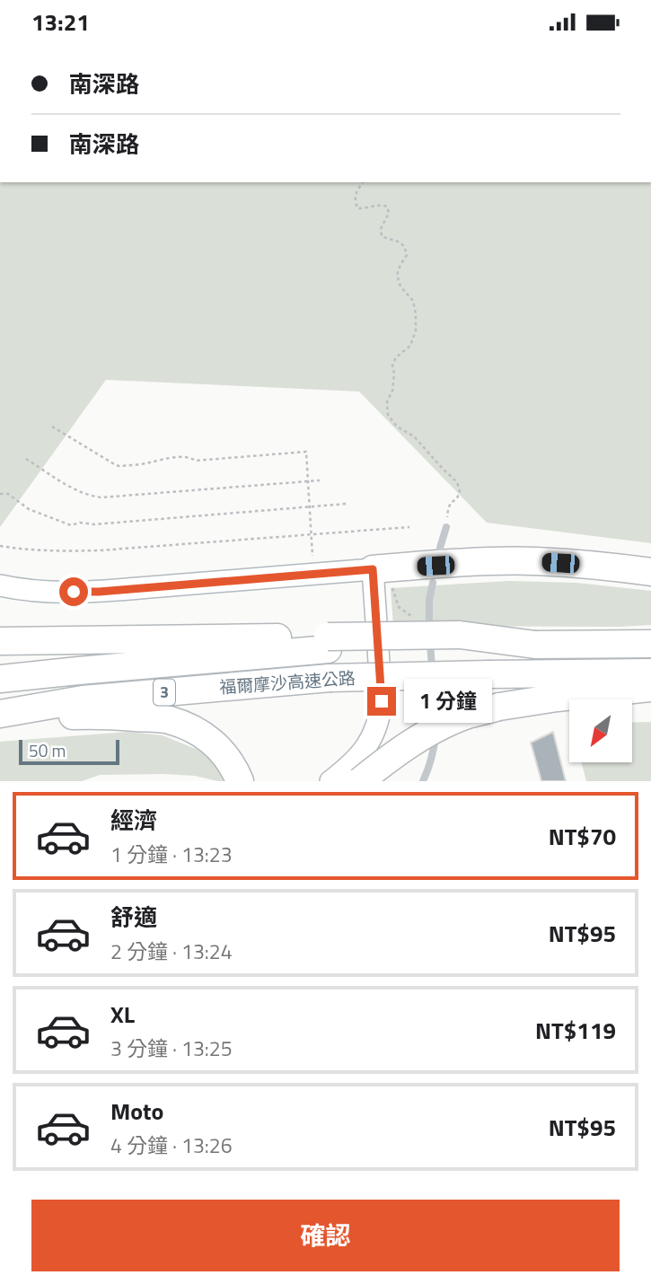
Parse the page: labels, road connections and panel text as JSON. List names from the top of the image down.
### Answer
{
  "streets": {
    "highway": ["福爾摩沙高速公路", "3"]
  },
  "scale_bar": "50 m",
  "north": "bottom left",
  "page": {
    "status": "13:21",
    "banner": ["南深路", "南深路"],
    "bubble": "1 分鐘",
    "scale": "50 m",
    "list": [
      {
        "name": "經濟",
        "note": "1 分鐘 · 13:23",
        "value": "NT$70"
      },
      {
        "name": "舒適",
        "note": "2 分鐘 · 13:24",
        "value": "NT$95"
      },
      {
        "name": "XL",
        "note": "3 分鐘 · 13:25",
        "value": "NT$119"
      },
      {
        "name": "Moto",
        "note": "4 分鐘 · 13:26",
        "value": "NT$95"
      }
    ],
    "buttons": "確認"
  }
}
